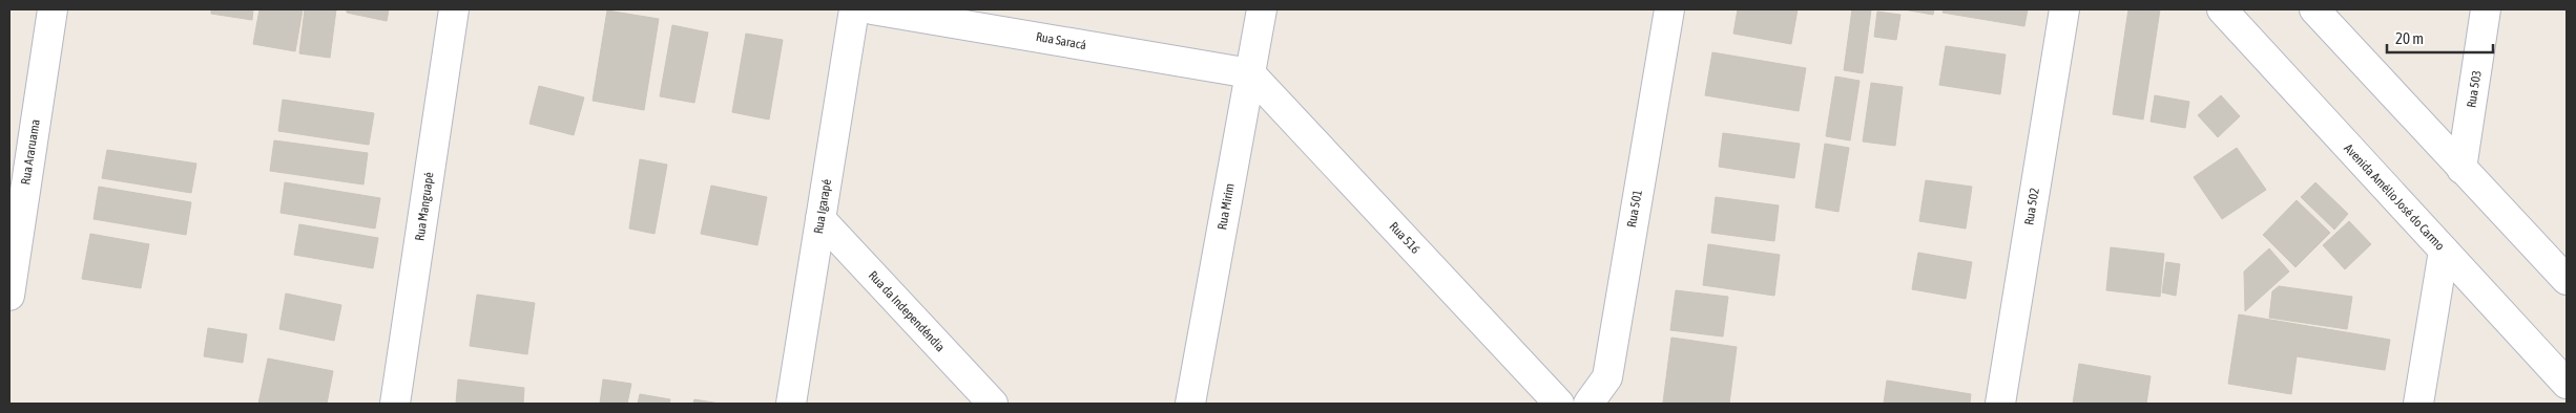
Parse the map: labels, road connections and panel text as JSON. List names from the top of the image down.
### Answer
{
  "streets": {
    "street": [
      "Rua Saracá",
      "Rua 503",
      "Rua Araruama",
      "Avenida Amélio José do Carmo",
      "Rua Manguapé",
      "Rua Igarapé",
      "Rua Mirim",
      "Rua 502",
      "Rua 501",
      "Rua 516",
      "Rua da Independêndia"
    ]
  },
  "crossings": [
    ["Rua Saracá", "Rua Mirim"],
    ["Rua Saracá", "Rua 516"],
    ["Rua Igarapé", "Rua da Independêndia"],
    ["Rua Mirim", "Rua 516"]
  ],
  "scale_bar": "20 m"
}
